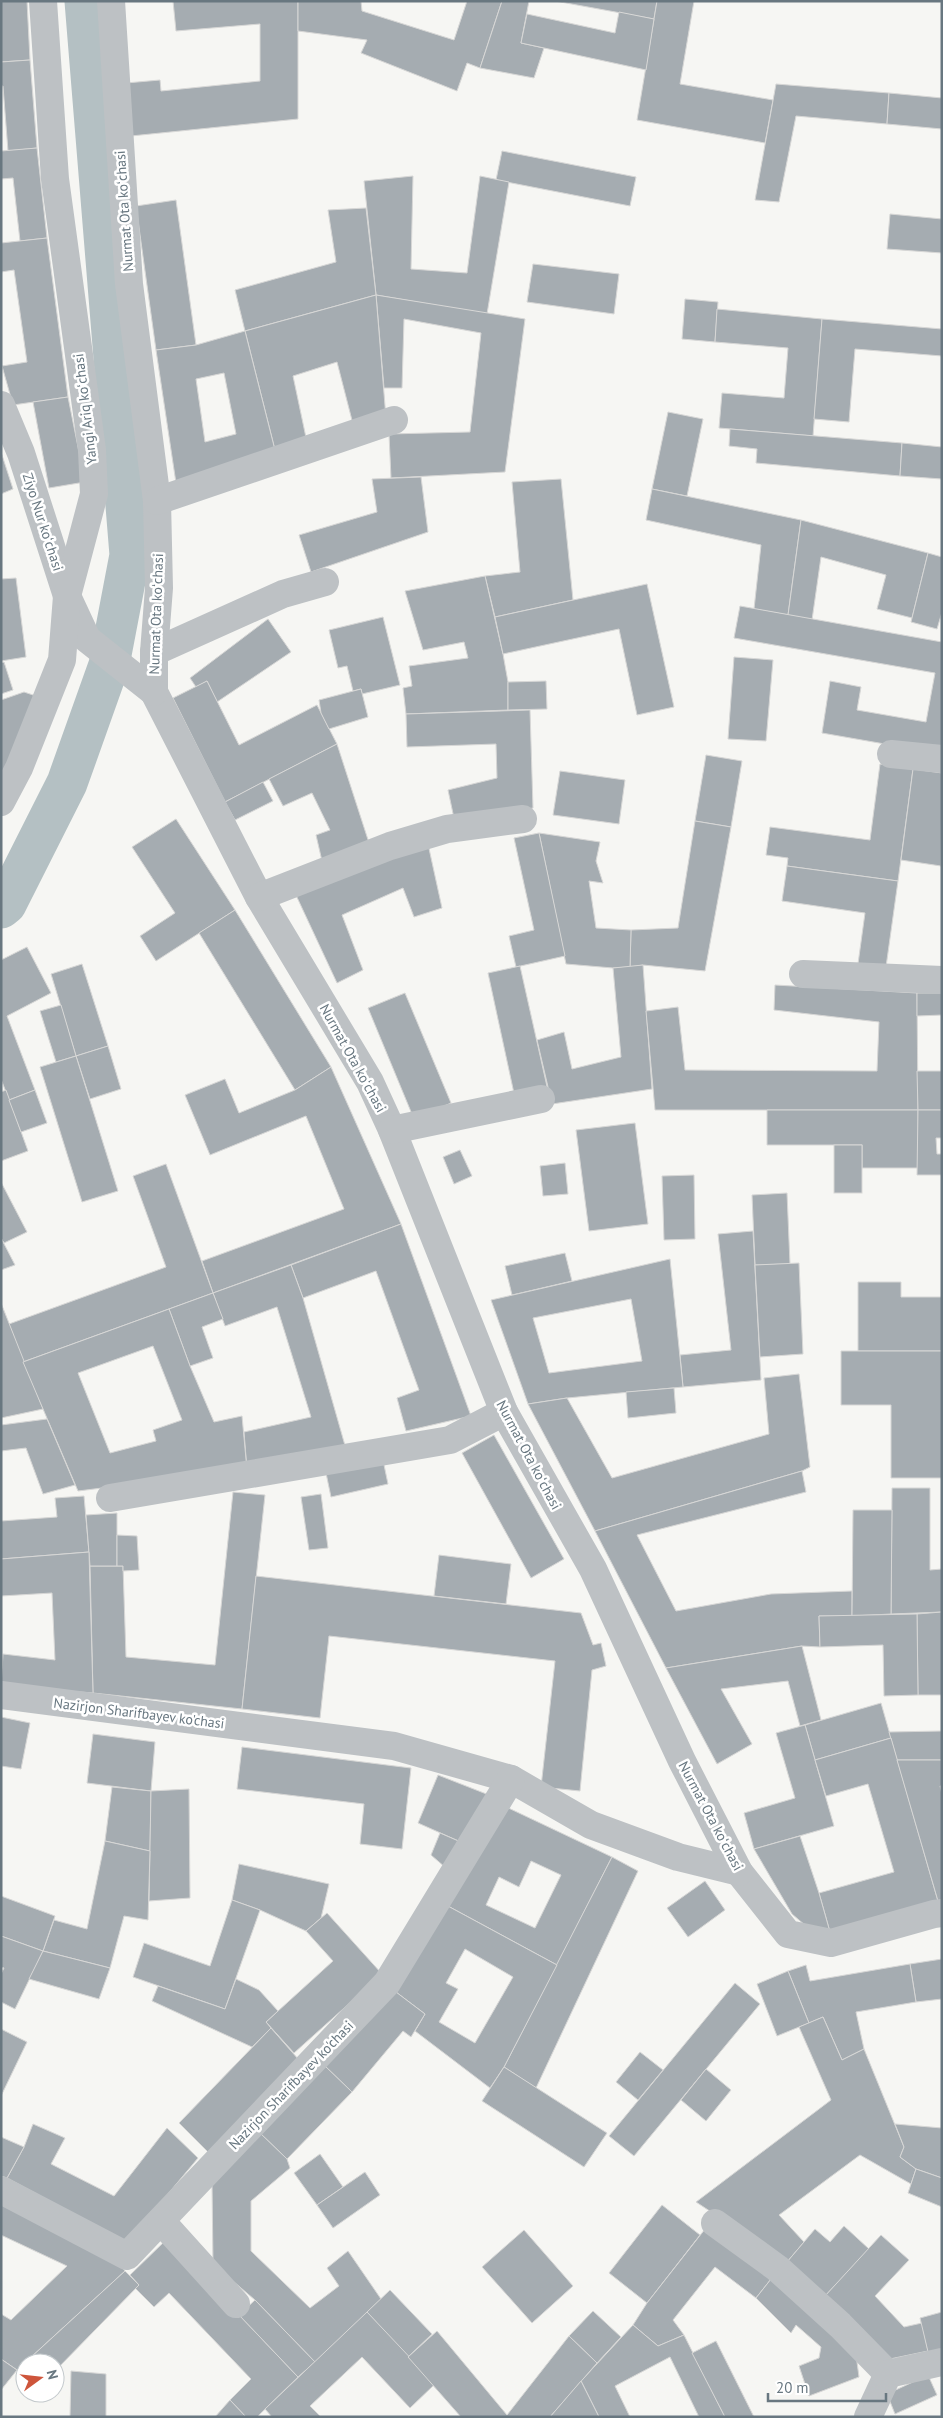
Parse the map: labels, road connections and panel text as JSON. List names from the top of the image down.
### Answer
{
  "streets": {
    "street": [
      "Nurmat Ota koʻchasi",
      "Yangi Ariq koʻchasi",
      "Ziyo Nur koʻchasi",
      "Nazirjon Sharifbayev ko'chasi"
    ]
  },
  "crossings": [
    ["Nurmat Ota koʻchasi", "Ziyo Nur koʻchasi"],
    ["Nurmat Ota koʻchasi", "Nazirjon Sharifbayev ko'chasi"],
    ["Yangi Ariq koʻchasi", "Ziyo Nur koʻchasi"]
  ],
  "scale_bar": "20 m",
  "north": "right"
}
